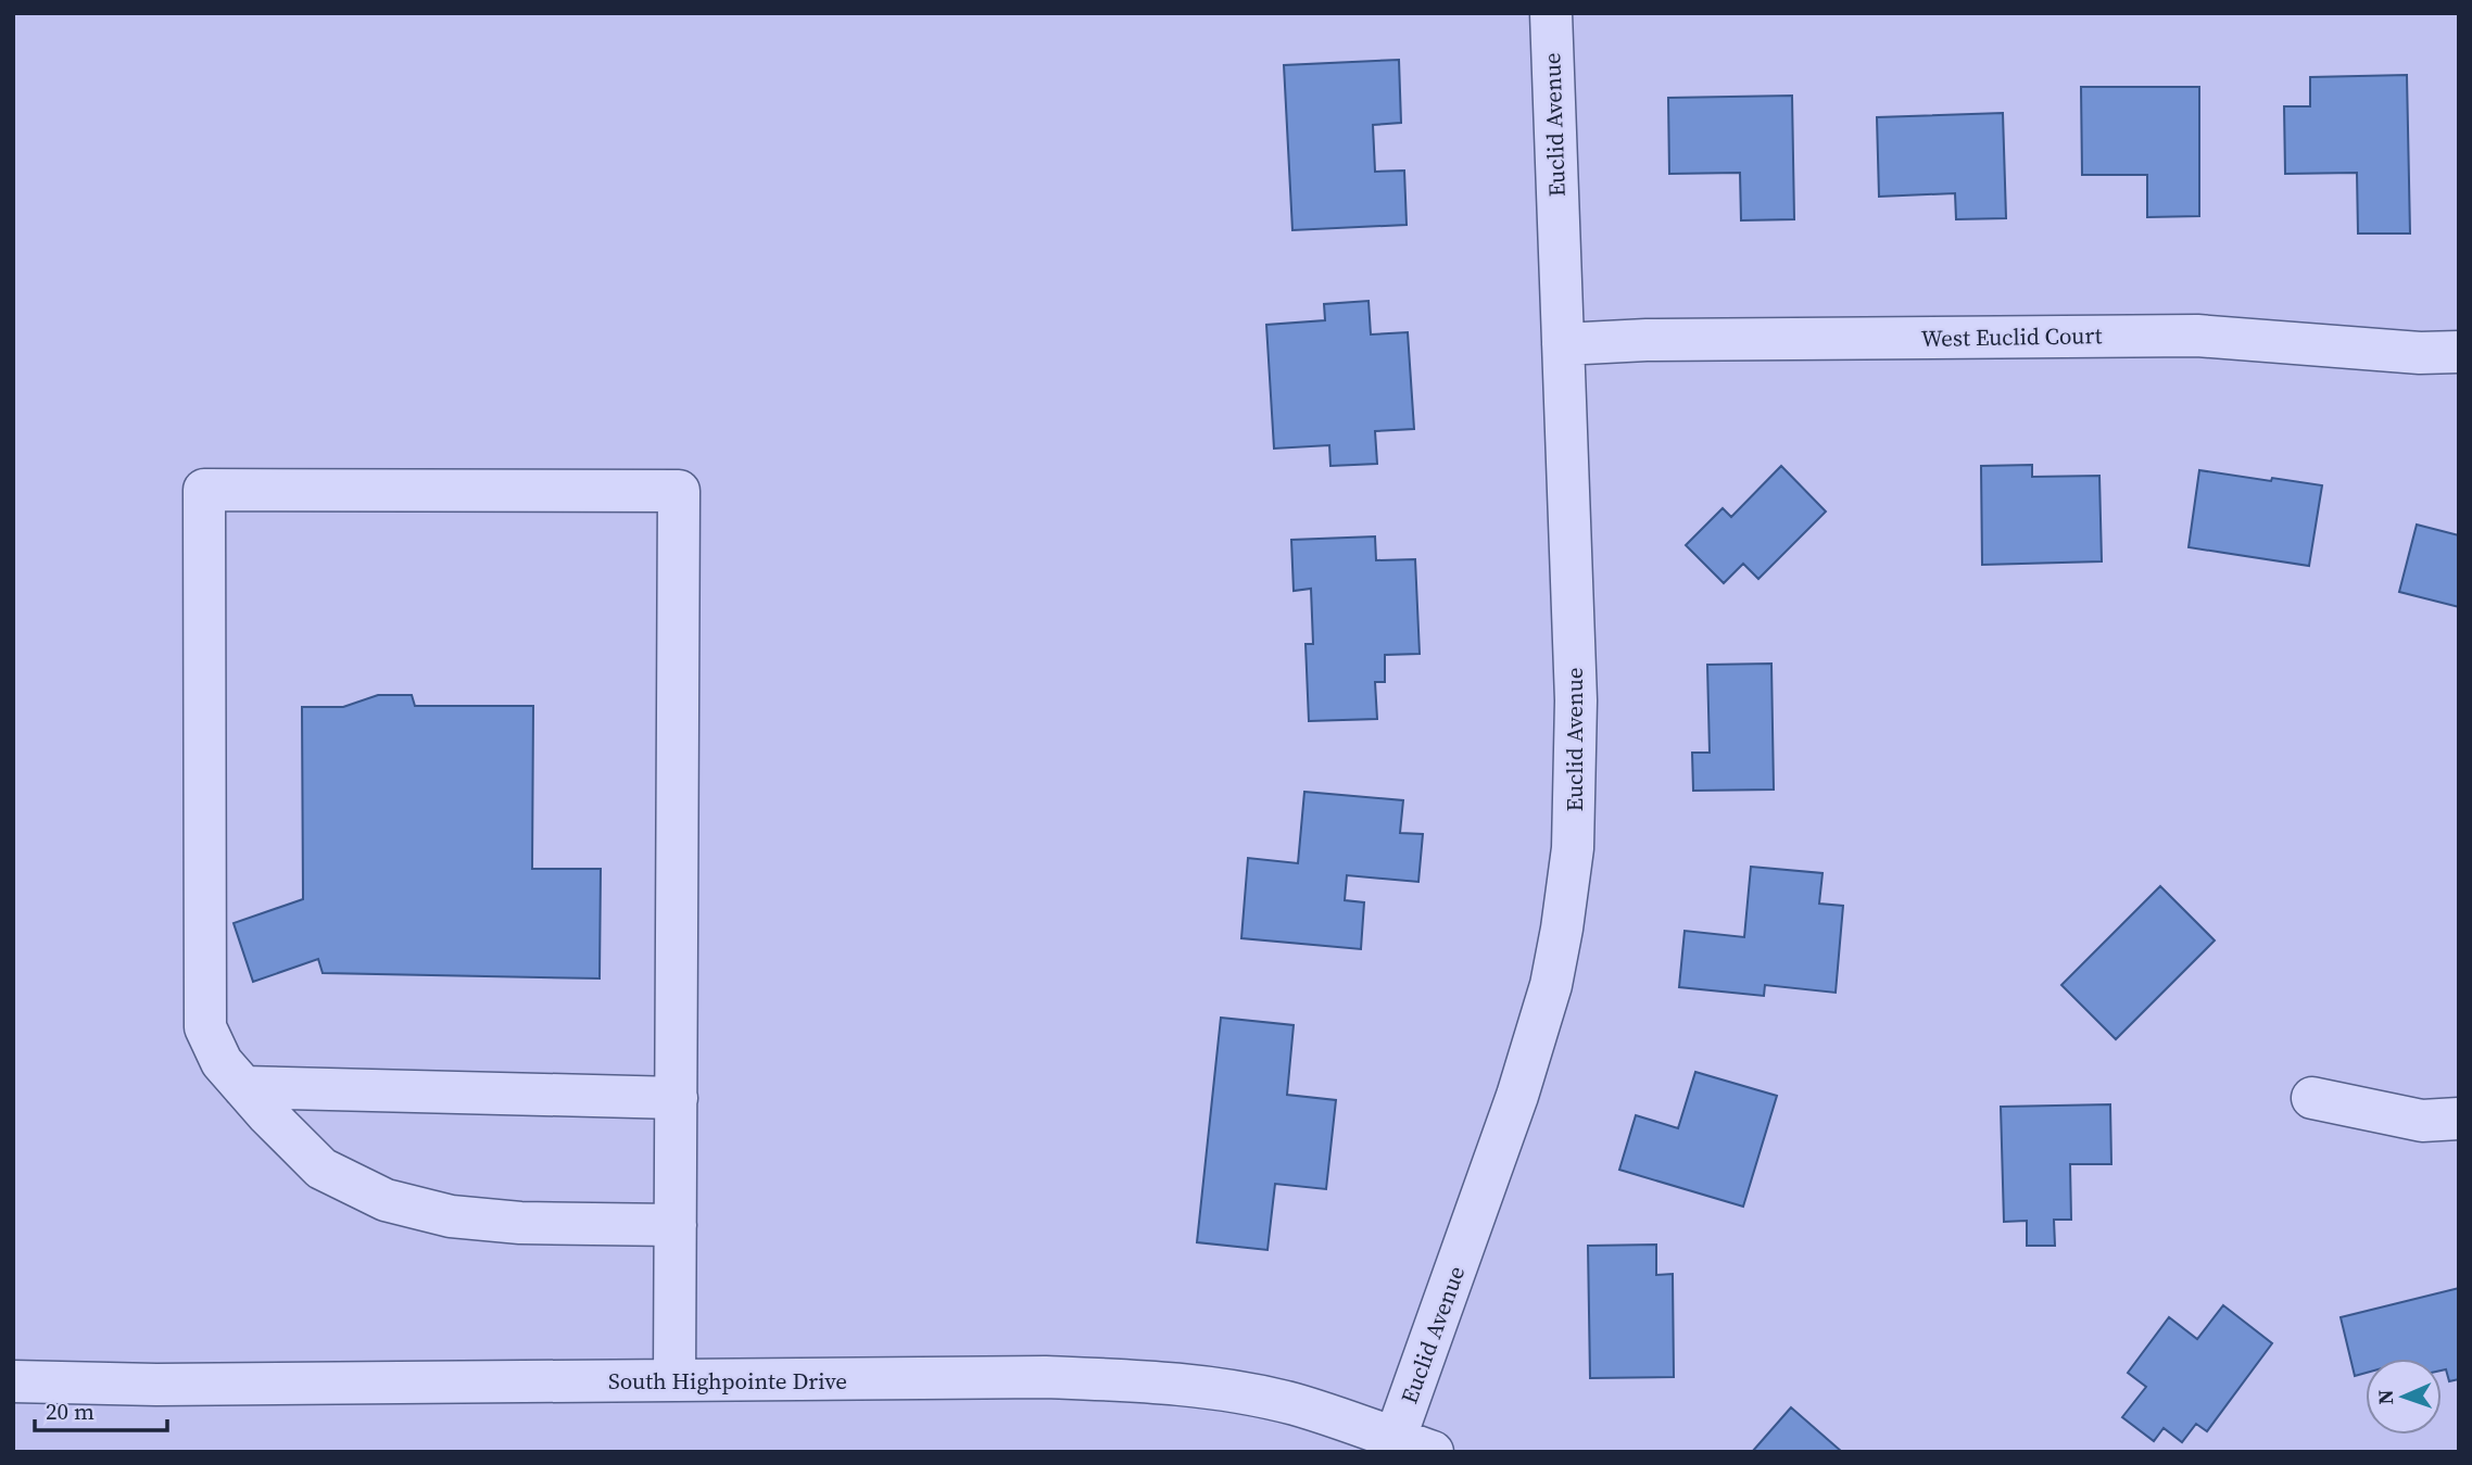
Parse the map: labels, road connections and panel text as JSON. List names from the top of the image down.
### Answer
{
  "streets": {
    "street": ["Euclid Avenue", "West Euclid Court", "South Highpointe Drive"]
  },
  "crossings": [
    ["Euclid Avenue", "West Euclid Court"],
    ["Euclid Avenue", "South Highpointe Drive"]
  ],
  "scale_bar": "20 m",
  "north": "left"
}
